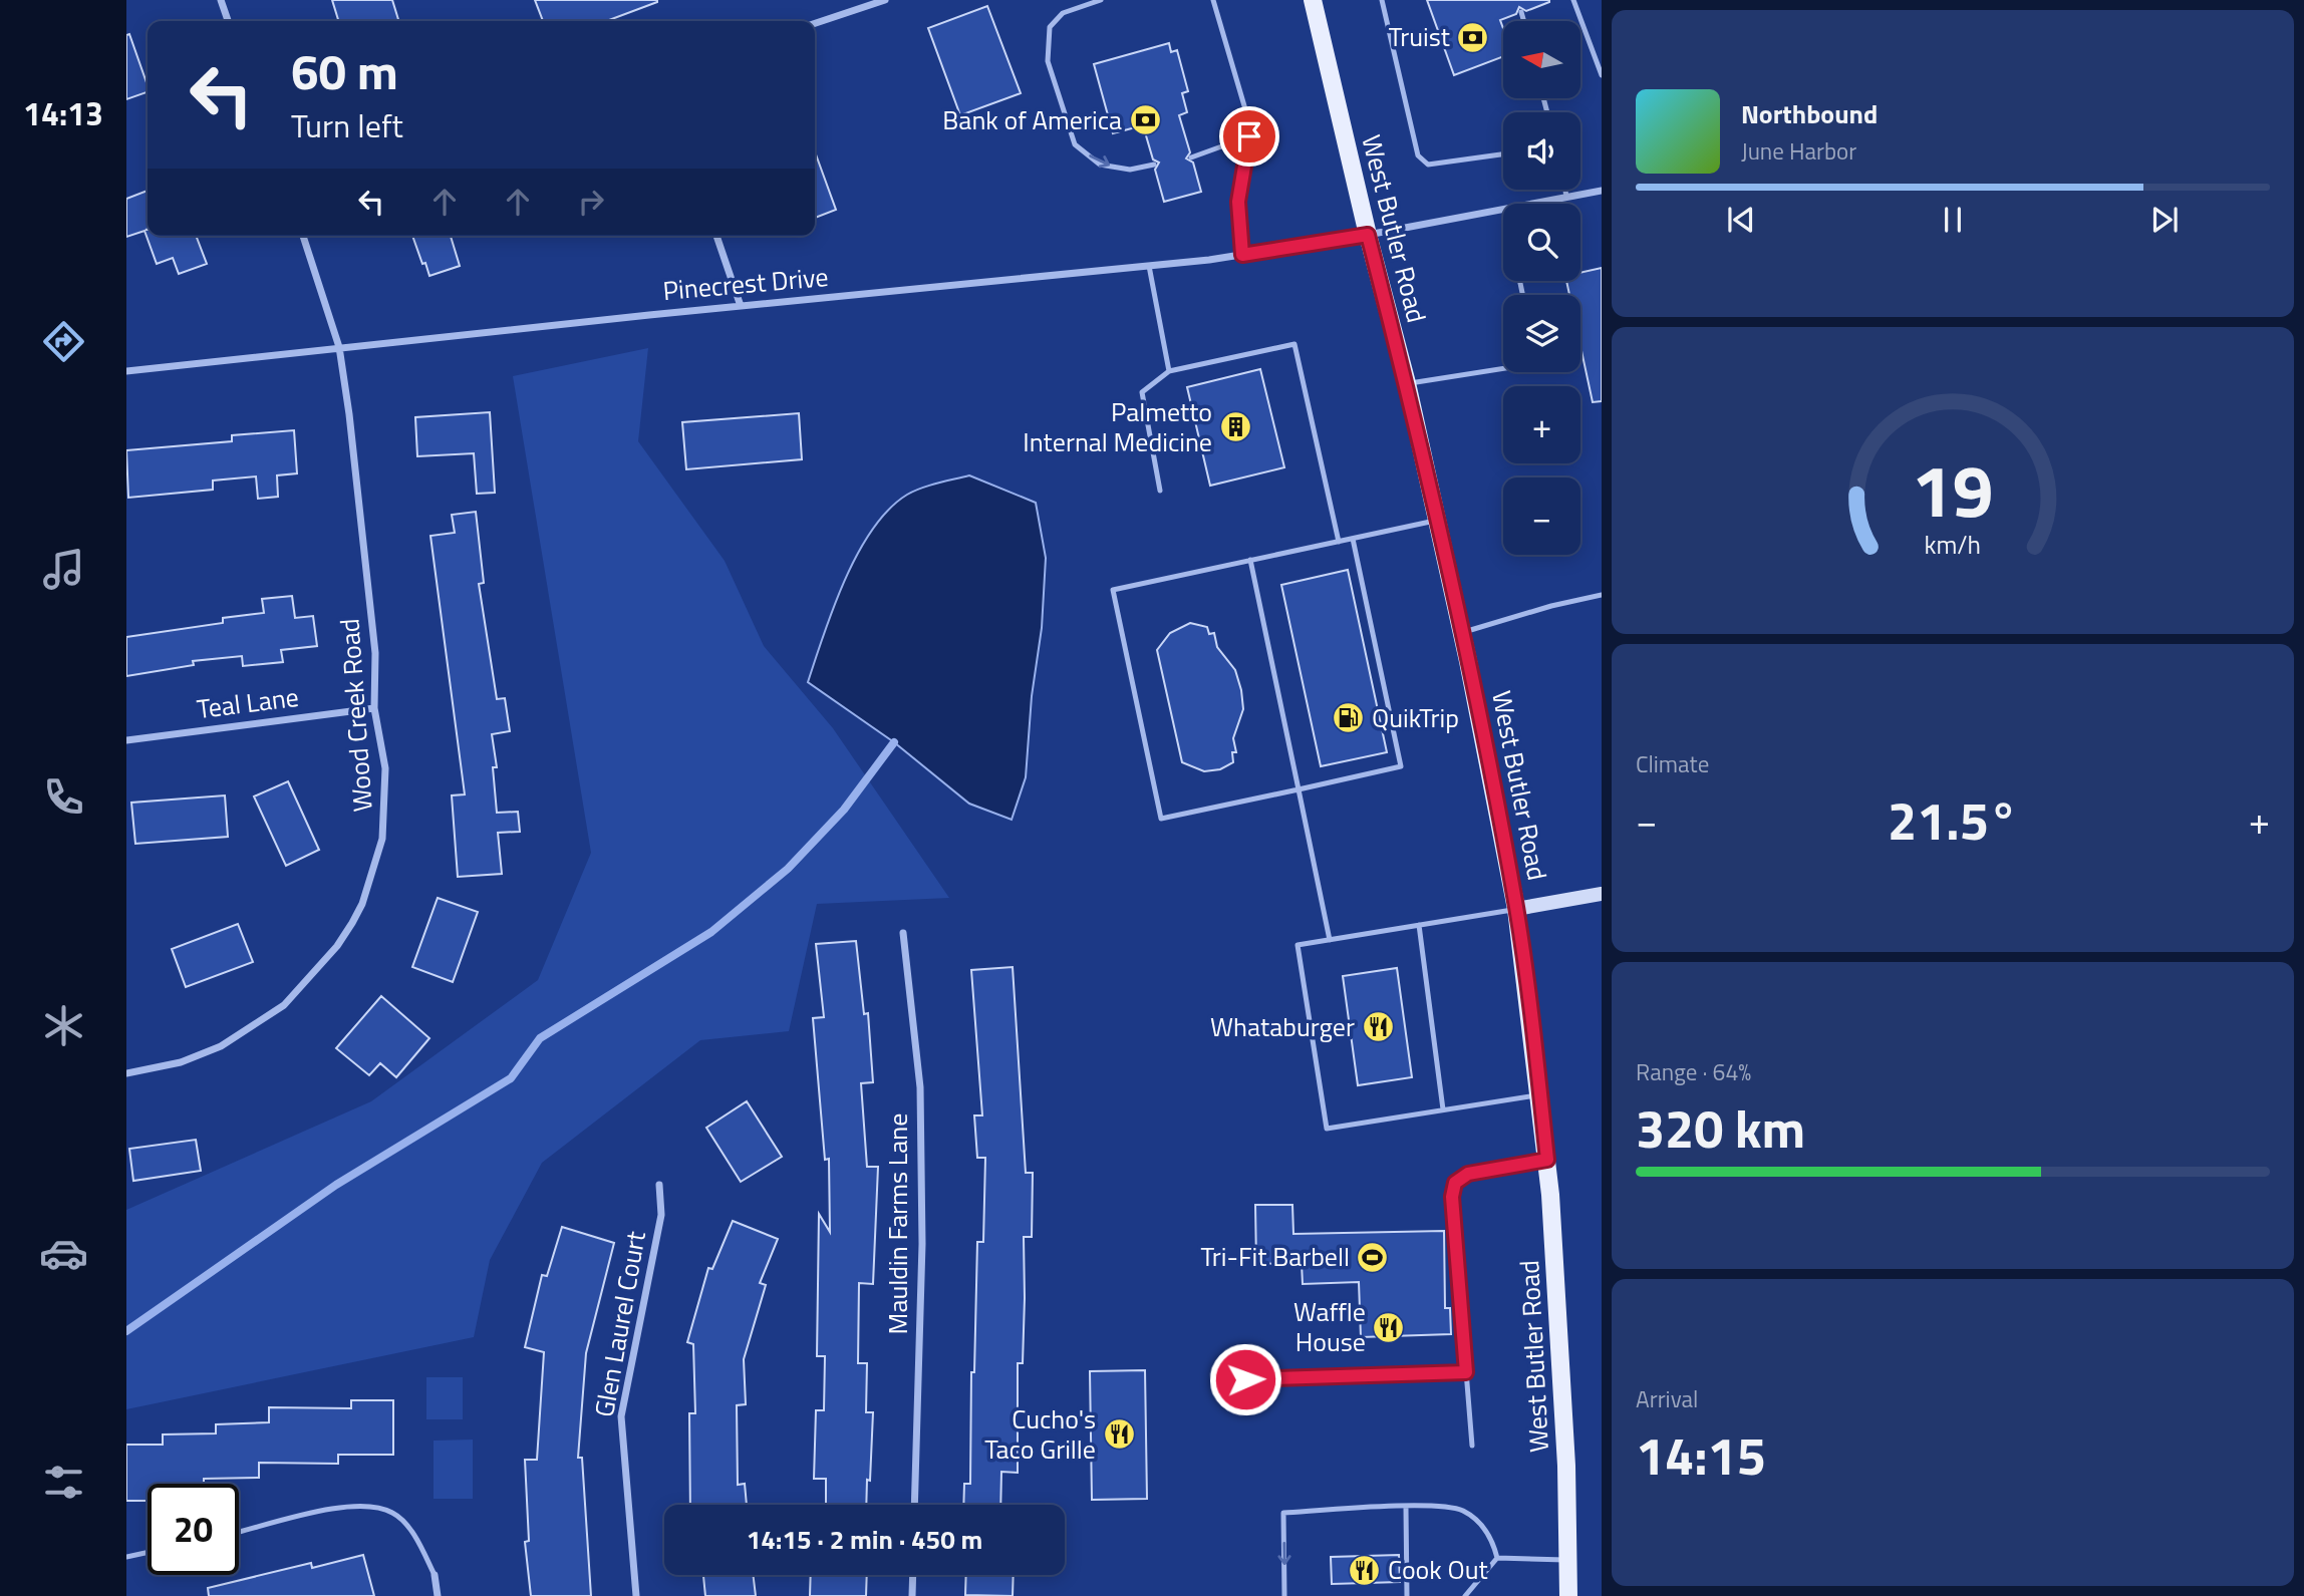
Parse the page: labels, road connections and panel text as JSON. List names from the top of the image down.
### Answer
{
  "streets": {
    "main road": ["West Butler Road"],
    "street": [
      "Pinecrest Drive",
      "Teal Lane",
      "Wood Creek Road",
      "Mauldin Farms Lane",
      "Glen Laurel Court"
    ]
  },
  "crossings": [
    ["West Butler Road", "Pinecrest Drive"],
    ["Pinecrest Drive", "Wood Creek Road"],
    ["Teal Lane", "Wood Creek Road"]
  ],
  "places": {
    "bank": ["Truist", "Bank of America"],
    "building": ["Palmetto Internal Medicine"],
    "fuel station": ["QuikTrip"],
    "restaurant": [
      "Whataburger",
      "Waffle House",
      "Cucho's Taco Grille",
      "Cook Out"
    ],
    "sports": ["Tri-Fit Barbell"]
  },
  "north": "left",
  "page": {
    "tabs": "14:13",
    "map_buttons": ["+", "−"],
    "turn": ["60 m", "Turn left"],
    "song": ["Northbound", "June Harbor"],
    "tile": [
      "Climate",
      ["Range · 64%", "320 km"],
      ["Arrival", "14:15"]
    ],
    "heat": ["−", "21.5°", "+"],
    "limit": "20",
    "trip": "14:15 · 2 min · 450 m",
    "gauge": ["19", "km/h"]
  }
}
